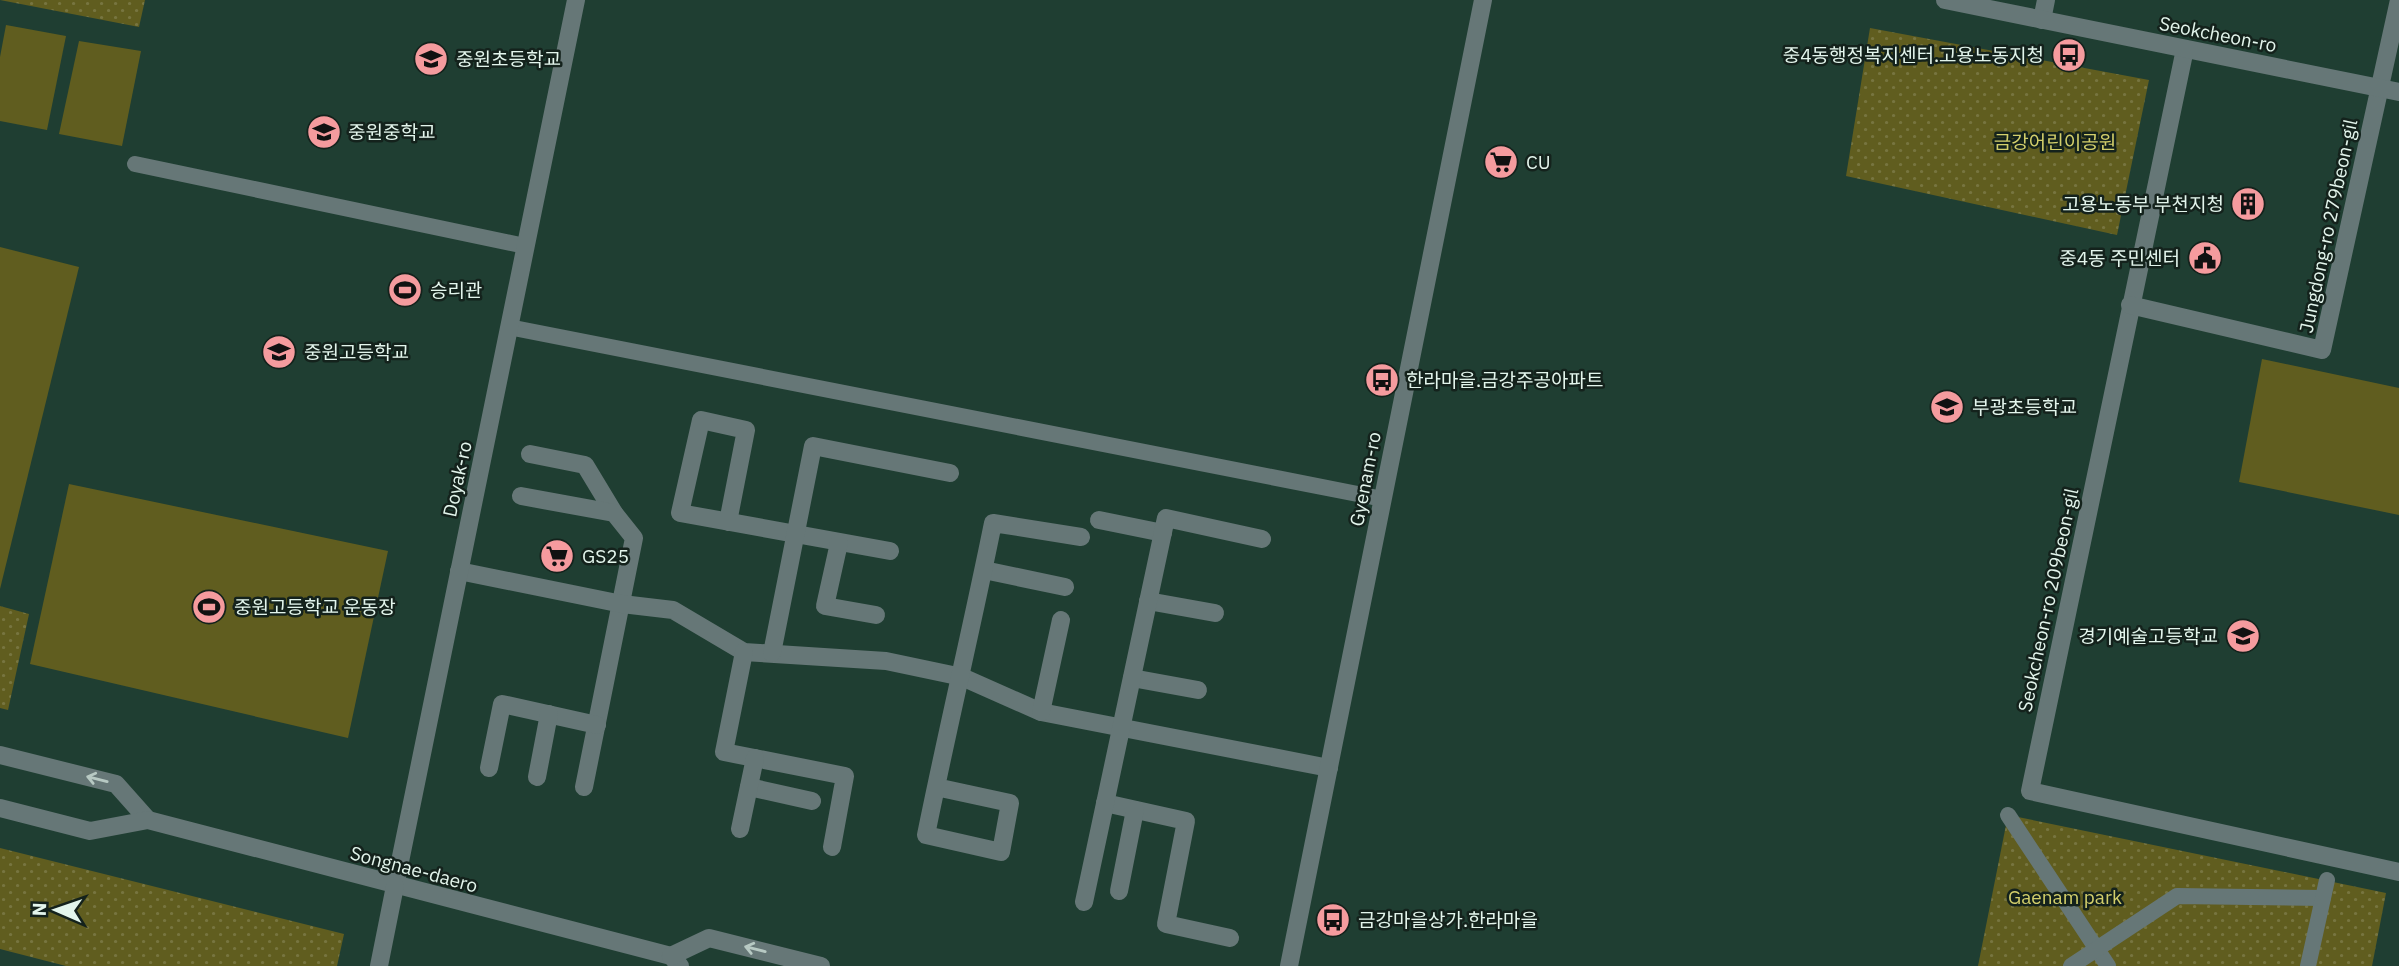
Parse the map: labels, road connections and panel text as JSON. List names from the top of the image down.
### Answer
{
  "streets": {
    "street": [
      "Seokcheon-ro",
      "Jungdong-ro 279beon-gil",
      "Doyak-ro",
      "Gyenam-ro",
      "Seokcheon-ro 209beon-gil",
      "Songnae-daero"
    ]
  },
  "crossings": [
    ["Seokcheon-ro", "Jungdong-ro 279beon-gil"],
    ["Seokcheon-ro", "Seokcheon-ro 209beon-gil"],
    ["Jungdong-ro 279beon-gil", "Seokcheon-ro 209beon-gil"],
    ["Doyak-ro", "Songnae-daero"]
  ],
  "parks": ["금강어린이공원", "Gaenam park"],
  "places": {
    "bus stop": ["중4동행정복지센터.고용노동지청", "한라마을.금강주공아파트", "금강마을상가.한라마을"],
    "school or university": [
      "중원초등학교",
      "중원중학교",
      "중원고등학교",
      "부광초등학교",
      "경기예술고등학교"
    ],
    "supermarket": ["CU", "GS25"],
    "building": ["고용노동부 부천지청"],
    "public building": ["중4동 주민센터"],
    "sports": ["승리관", "중원고등학교 운동장"]
  },
  "north": "left"
}
